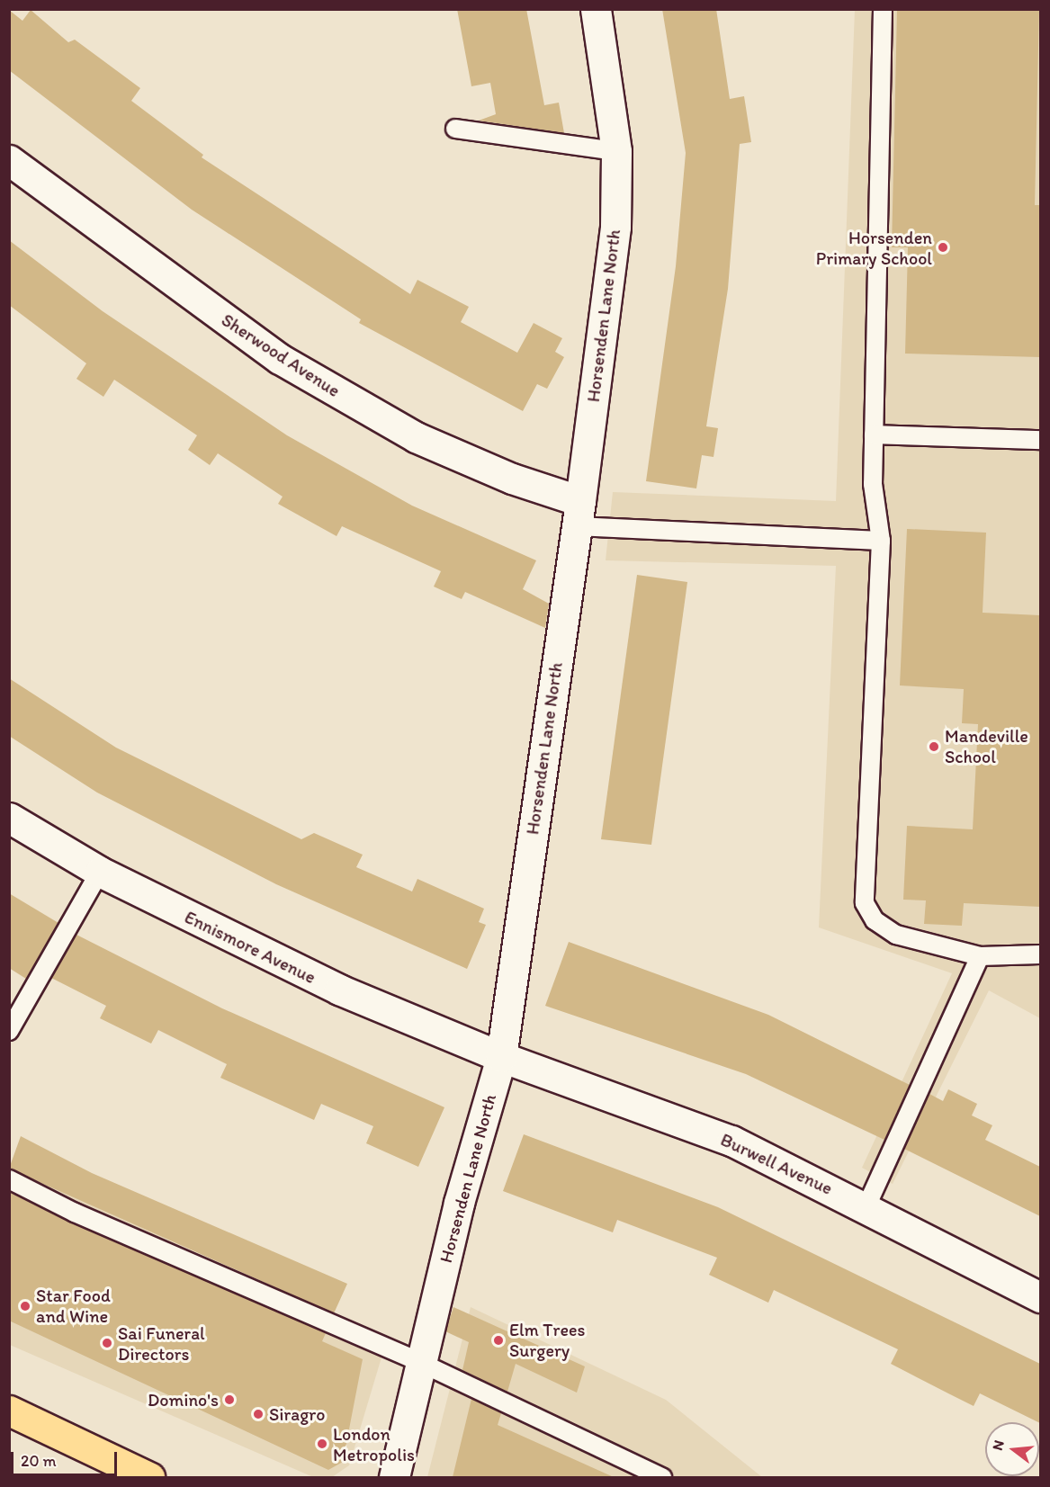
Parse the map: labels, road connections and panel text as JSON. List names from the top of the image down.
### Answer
{
  "streets": {
    "street": [
      "Horsenden Lane North",
      "Sherwood Avenue",
      "Ennismore Avenue",
      "Burwell Avenue"
    ]
  },
  "crossings": [
    ["Horsenden Lane North", "Sherwood Avenue"],
    ["Horsenden Lane North", "Ennismore Avenue"],
    ["Horsenden Lane North", "Burwell Avenue"],
    ["Ennismore Avenue", "Burwell Avenue"]
  ],
  "places": [
    "Horsenden Primary School",
    "Mandeville School",
    "Star Food and Wine",
    "Elm Trees Surgery",
    "Sai Funeral Directors",
    "Domino's",
    "Siragro",
    "London Metropolis"
  ],
  "scale_bar": "20 m",
  "north": "left"
}
